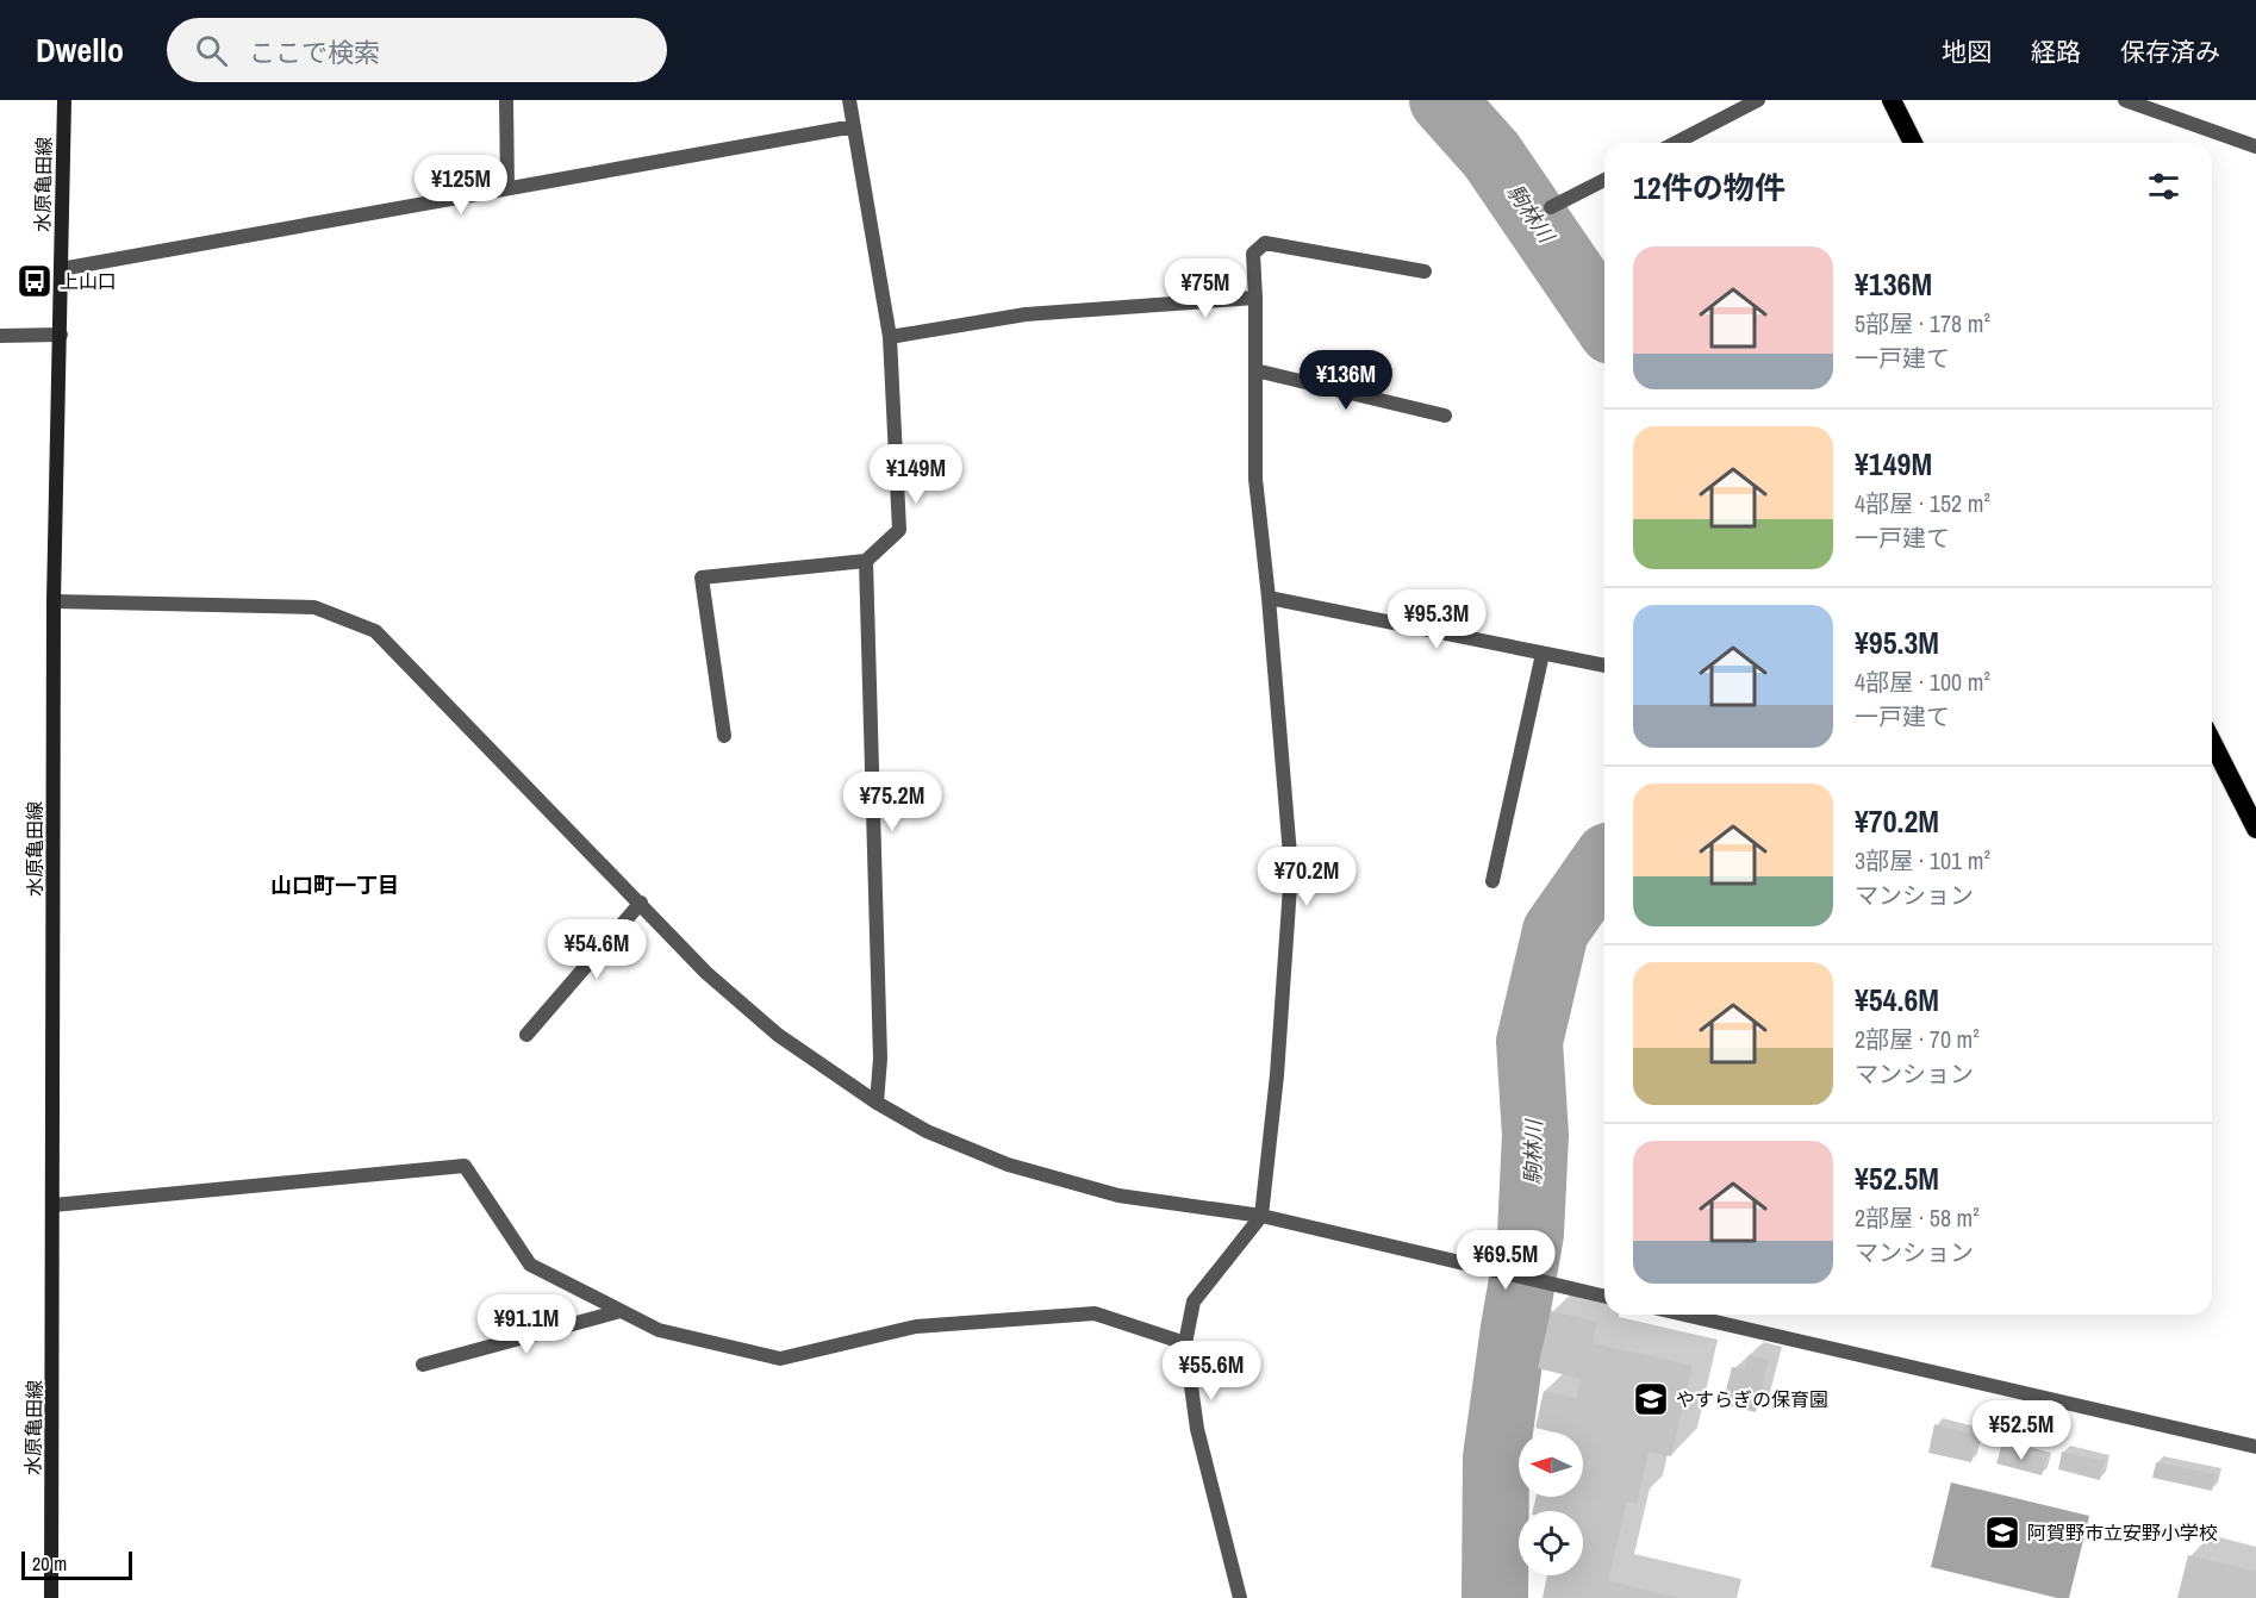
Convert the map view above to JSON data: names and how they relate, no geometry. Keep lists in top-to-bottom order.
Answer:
{
  "streets": {
    "main road": ["水原亀田線"]
  },
  "districts": ["山口町一丁目"],
  "water": ["駒林川"],
  "places": {
    "bus stop": ["上山口"],
    "school or university": ["やすらぎの保育園", "阿賀野市立安野小学校"]
  },
  "scale_bar": "20 m",
  "north": "left",
  "page": {
    "header": "Dwello",
    "search": "ここで検索",
    "nav": ["地図", "経路", "保存済み"],
    "heading": "12件の物件",
    "price": [
      "¥125M",
      "¥75M",
      "¥136M",
      "¥149M",
      "¥95.3M",
      "¥75.2M",
      "¥70.2M",
      "¥54.6M",
      "¥69.5M",
      "¥91.1M",
      "¥55.6M",
      "¥52.5M"
    ],
    "list": [
      {
        "name": "¥136M",
        "note": "5部屋 · 178 m² · 一戸建て"
      },
      {
        "name": "¥149M",
        "note": "4部屋 · 152 m² · 一戸建て"
      },
      {
        "name": "¥95.3M",
        "note": "4部屋 · 100 m² · 一戸建て"
      },
      {
        "name": "¥70.2M",
        "note": "3部屋 · 101 m² · マンション"
      },
      {
        "name": "¥54.6M",
        "note": "2部屋 · 70 m² · マンション"
      },
      {
        "name": "¥52.5M",
        "note": "2部屋 · 58 m² · マンション"
      }
    ],
    "scale": "20 m"
  }
}
